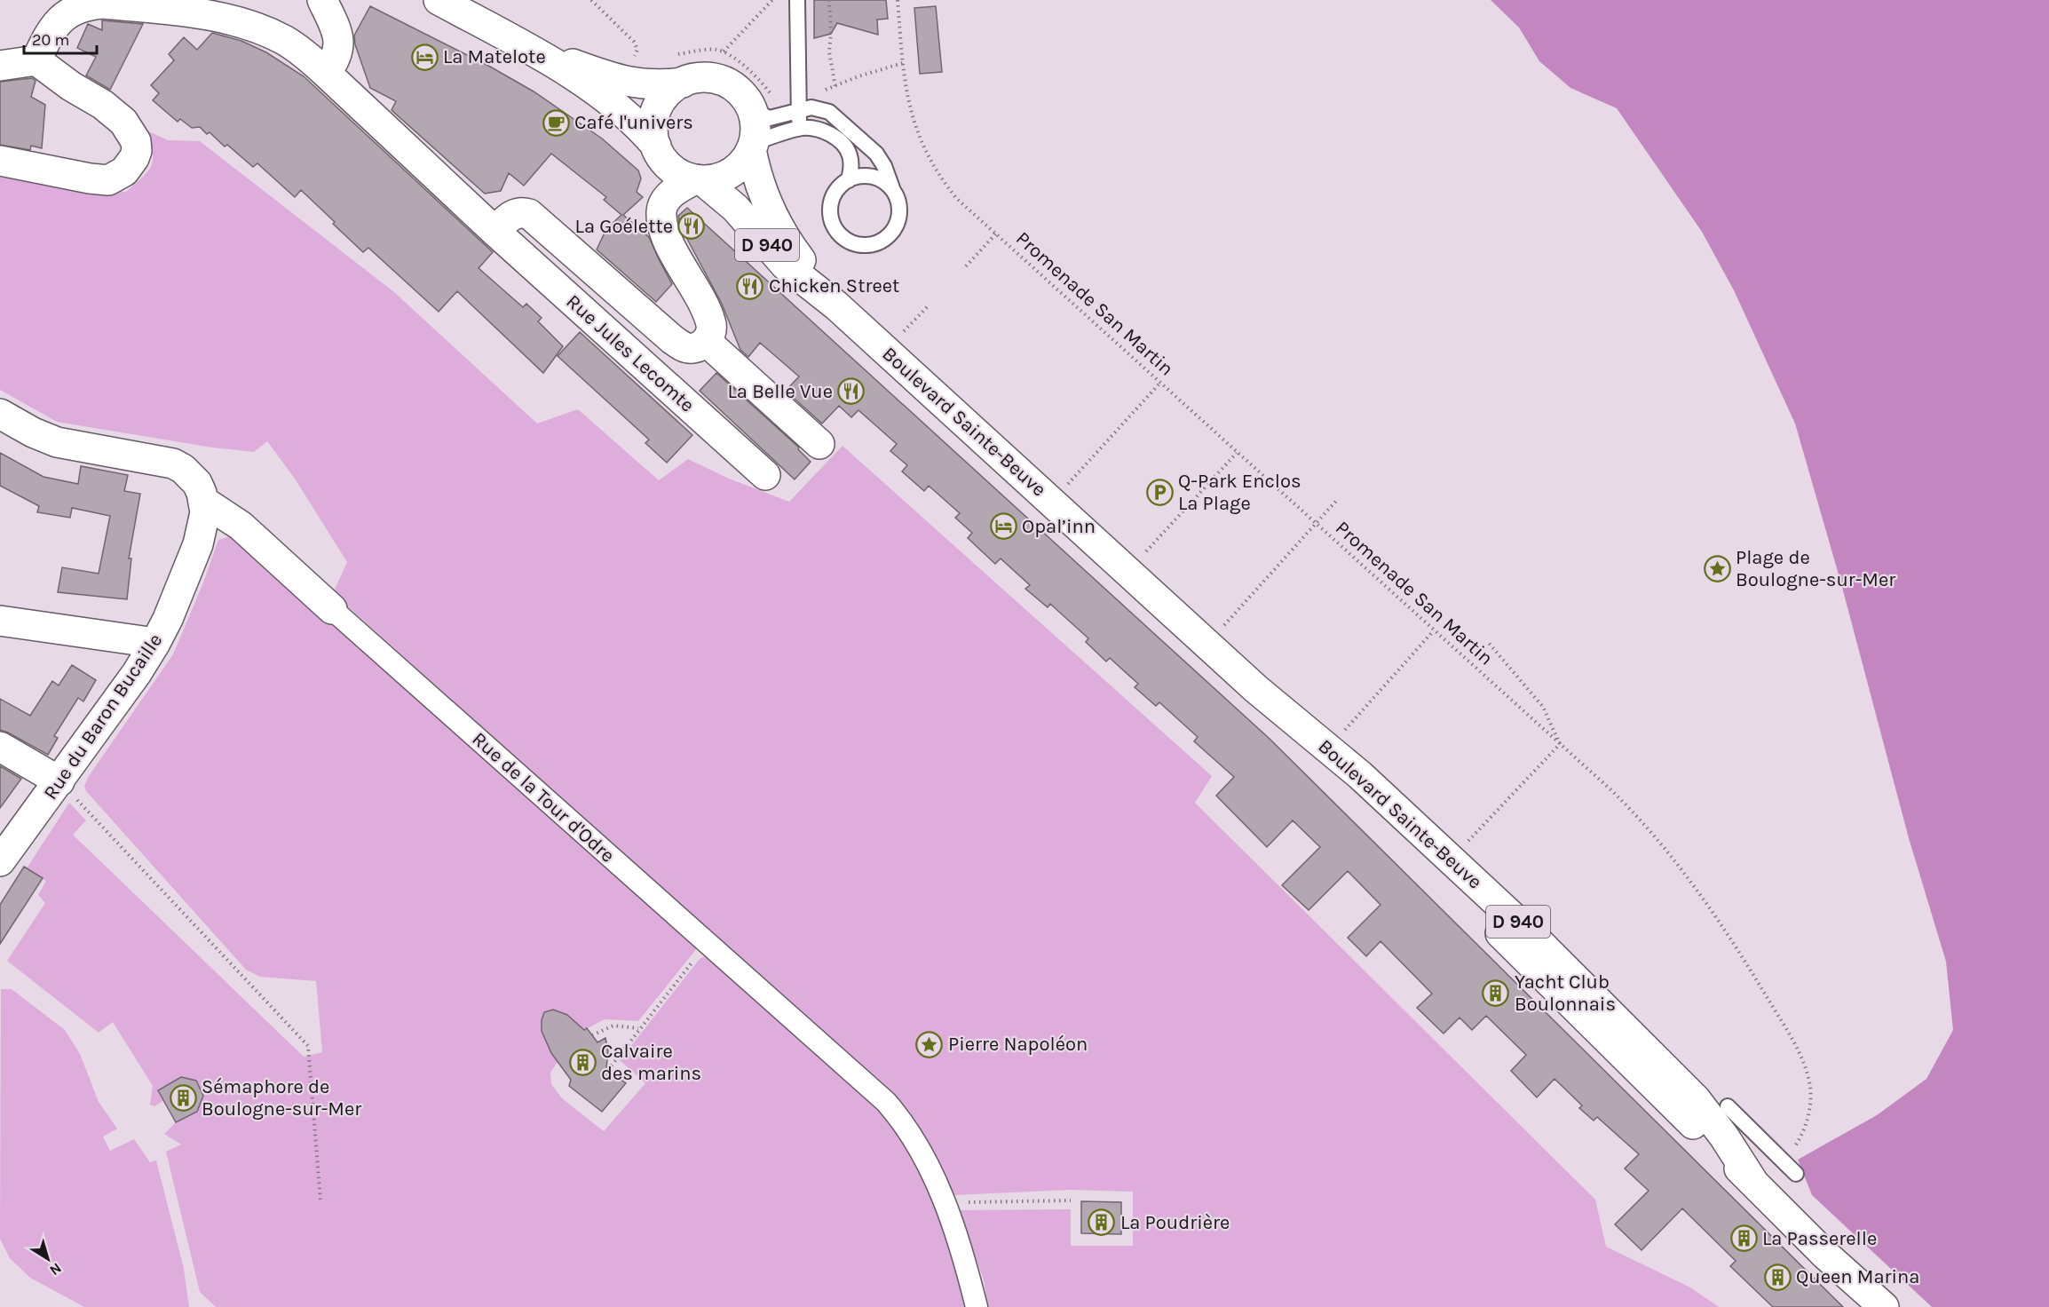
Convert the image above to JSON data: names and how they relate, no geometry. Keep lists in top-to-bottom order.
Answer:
{
  "streets": {
    "street": [
      "D 940",
      "Rue Jules Lecomte",
      "Boulevard Sainte-Beuve",
      "Rue du Baron Bucaille",
      "Rue de la Tour d'Odre"
    ],
    "path": ["Promenade San Martin"]
  },
  "crossings": [
    ["Rue du Baron Bucaille", "Rue de la Tour d'Odre"]
  ],
  "places": {
    "hotel": ["La Matelote", "Opal’inn"],
    "cafe": ["Café l'univers"],
    "restaurant": ["La Goélette", "Chicken Street", "La Belle Vue"],
    "parking": ["Q-Park Enclos La Plage"],
    "place": ["Plage de Boulogne-sur-Mer", "Pierre Napoléon"],
    "building": [
      "Yacht Club Boulonnais",
      "Calvaire des marins",
      "Sémaphore de Boulogne-sur-Mer",
      "La Poudrière",
      "La Passerelle",
      "Queen Marina"
    ]
  },
  "scale_bar": "20 m",
  "north": "bottom right"
}
